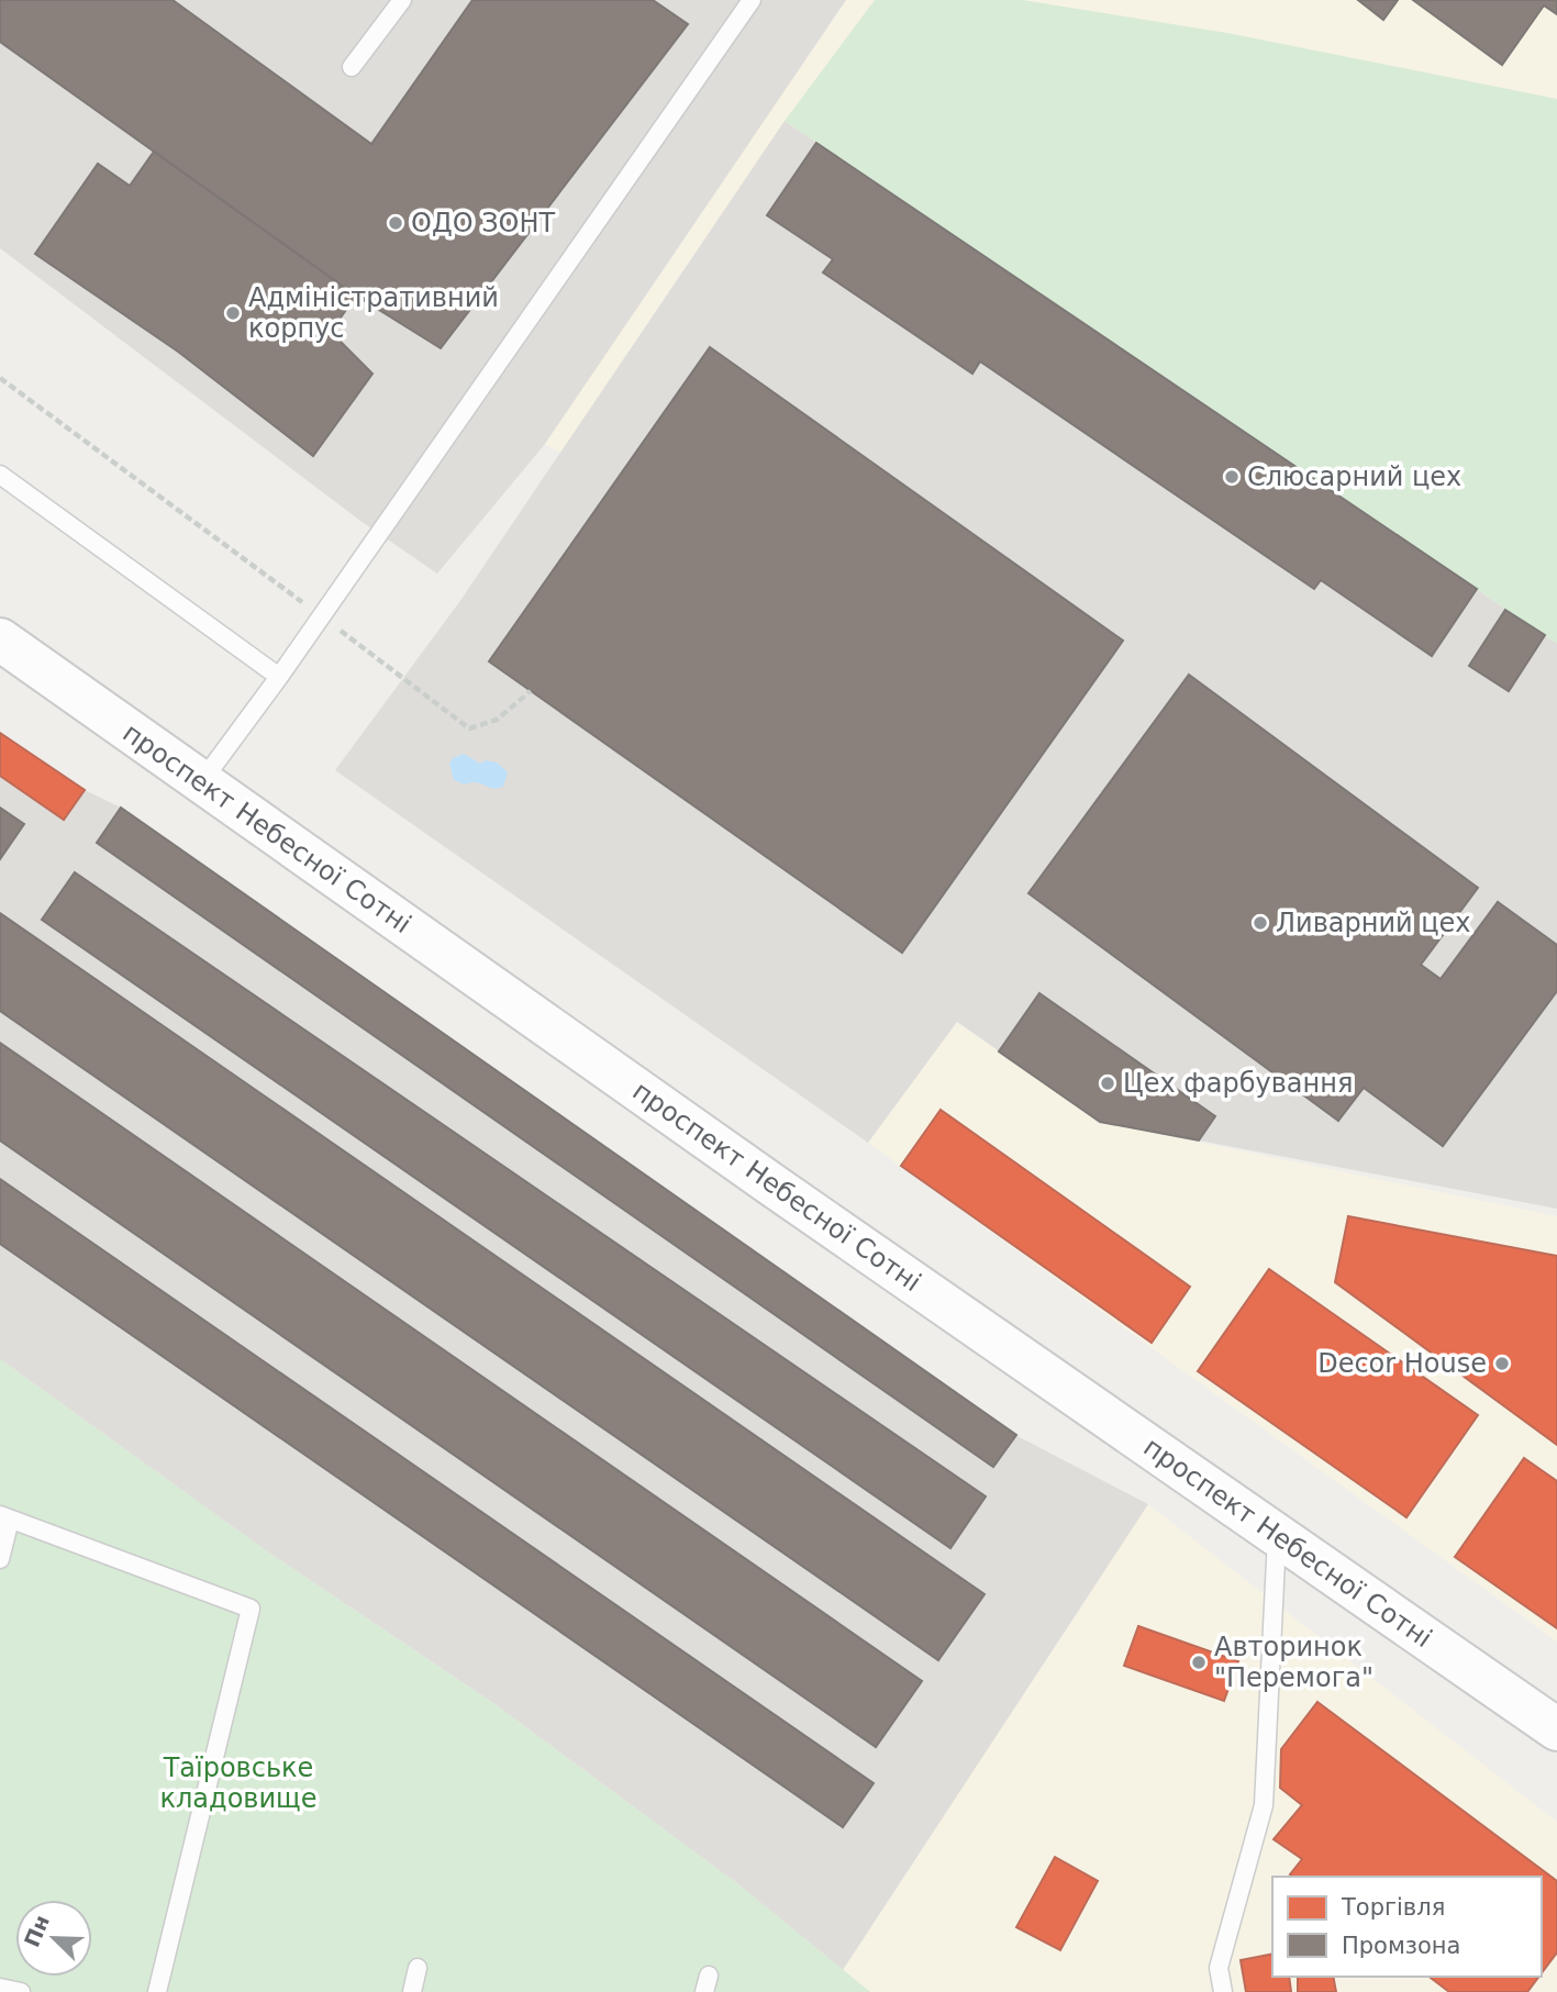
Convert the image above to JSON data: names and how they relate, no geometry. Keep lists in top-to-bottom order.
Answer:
{
  "streets": {
    "main road": ["проспект Небесної Сотні"]
  },
  "parks": ["Таїровське кладовище"],
  "places": [
    "ОДО ЗОНТ",
    "Адміністративний корпус",
    "Слюсарний цех",
    "Ливарний цех",
    "Цех фарбування",
    "Decor House",
    "Авторинок \"Перемога\""
  ],
  "legend": ["Торгівля", "Промзона"],
  "north": "top left"
}
